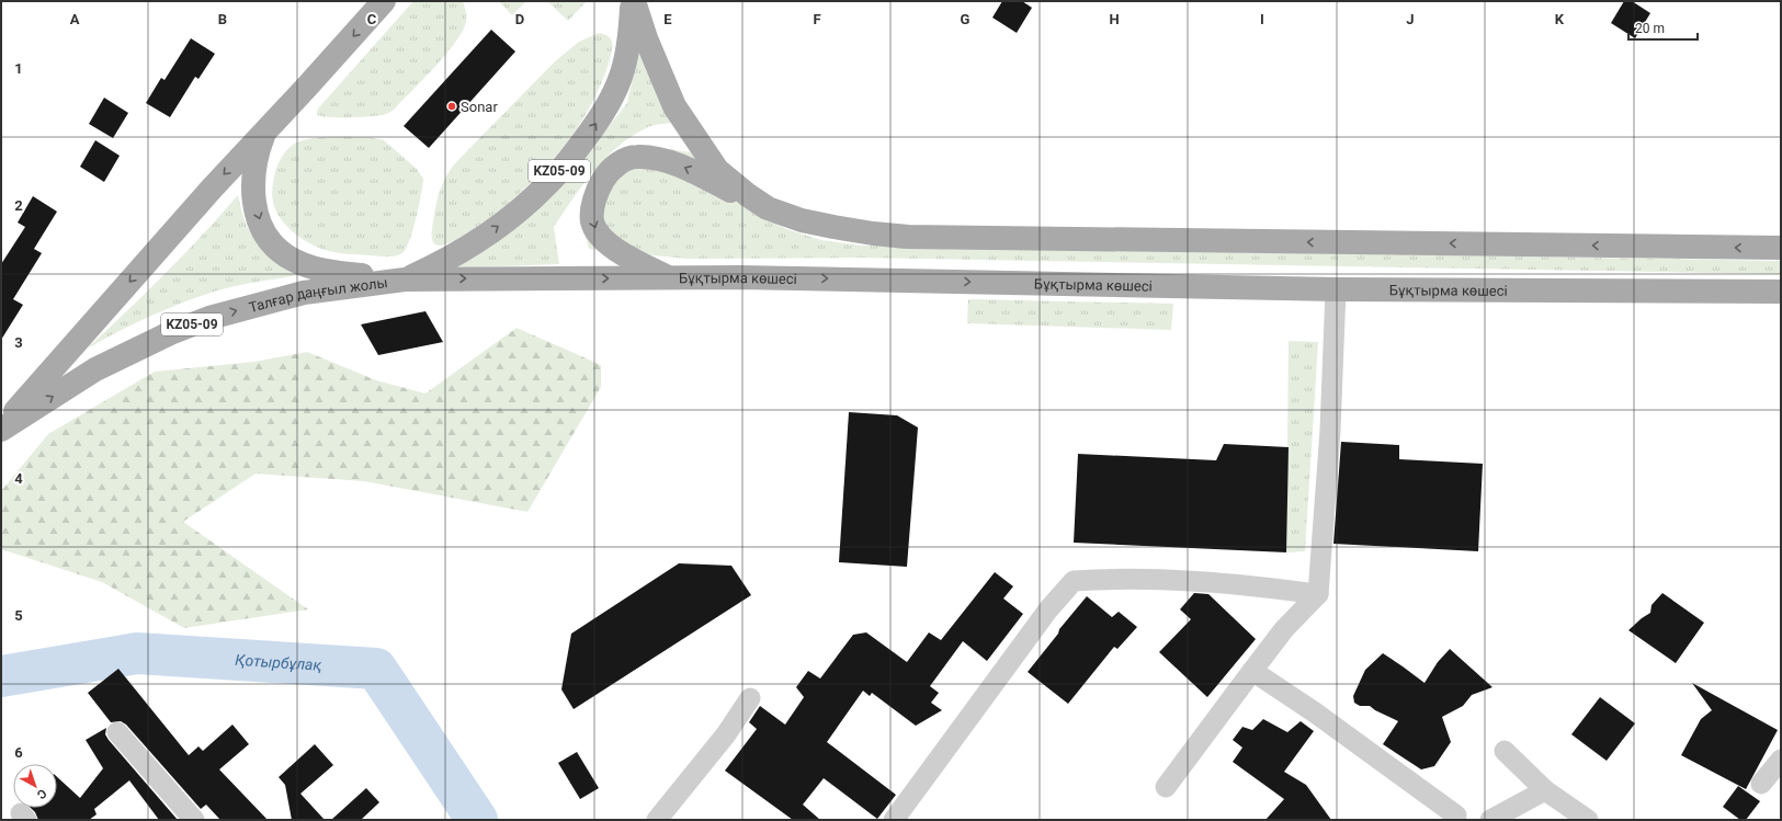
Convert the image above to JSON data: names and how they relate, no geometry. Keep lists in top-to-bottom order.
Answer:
{
  "streets": {
    "main road": ["KZ05-09", "Бұқтырма көшесі", "Талғар даңғыл жолы"]
  },
  "crossings": [
    ["KZ05-09", "Бұқтырма көшесі"],
    ["KZ05-09", "Талғар даңғыл жолы"],
    ["Бұқтырма көшесі", "Талғар даңғыл жолы"]
  ],
  "water": ["Қотырбұлақ"],
  "places": ["Sonar"],
  "scale_bar": "20 m",
  "north": "bottom right",
  "grid": {
    "columns": [
      "A",
      "B",
      "C",
      "D",
      "E",
      "F",
      "G",
      "H",
      "I",
      "J",
      "K"
    ],
    "rows": [
      "1",
      "2",
      "3",
      "4",
      "5",
      "6"
    ]
  }
}
